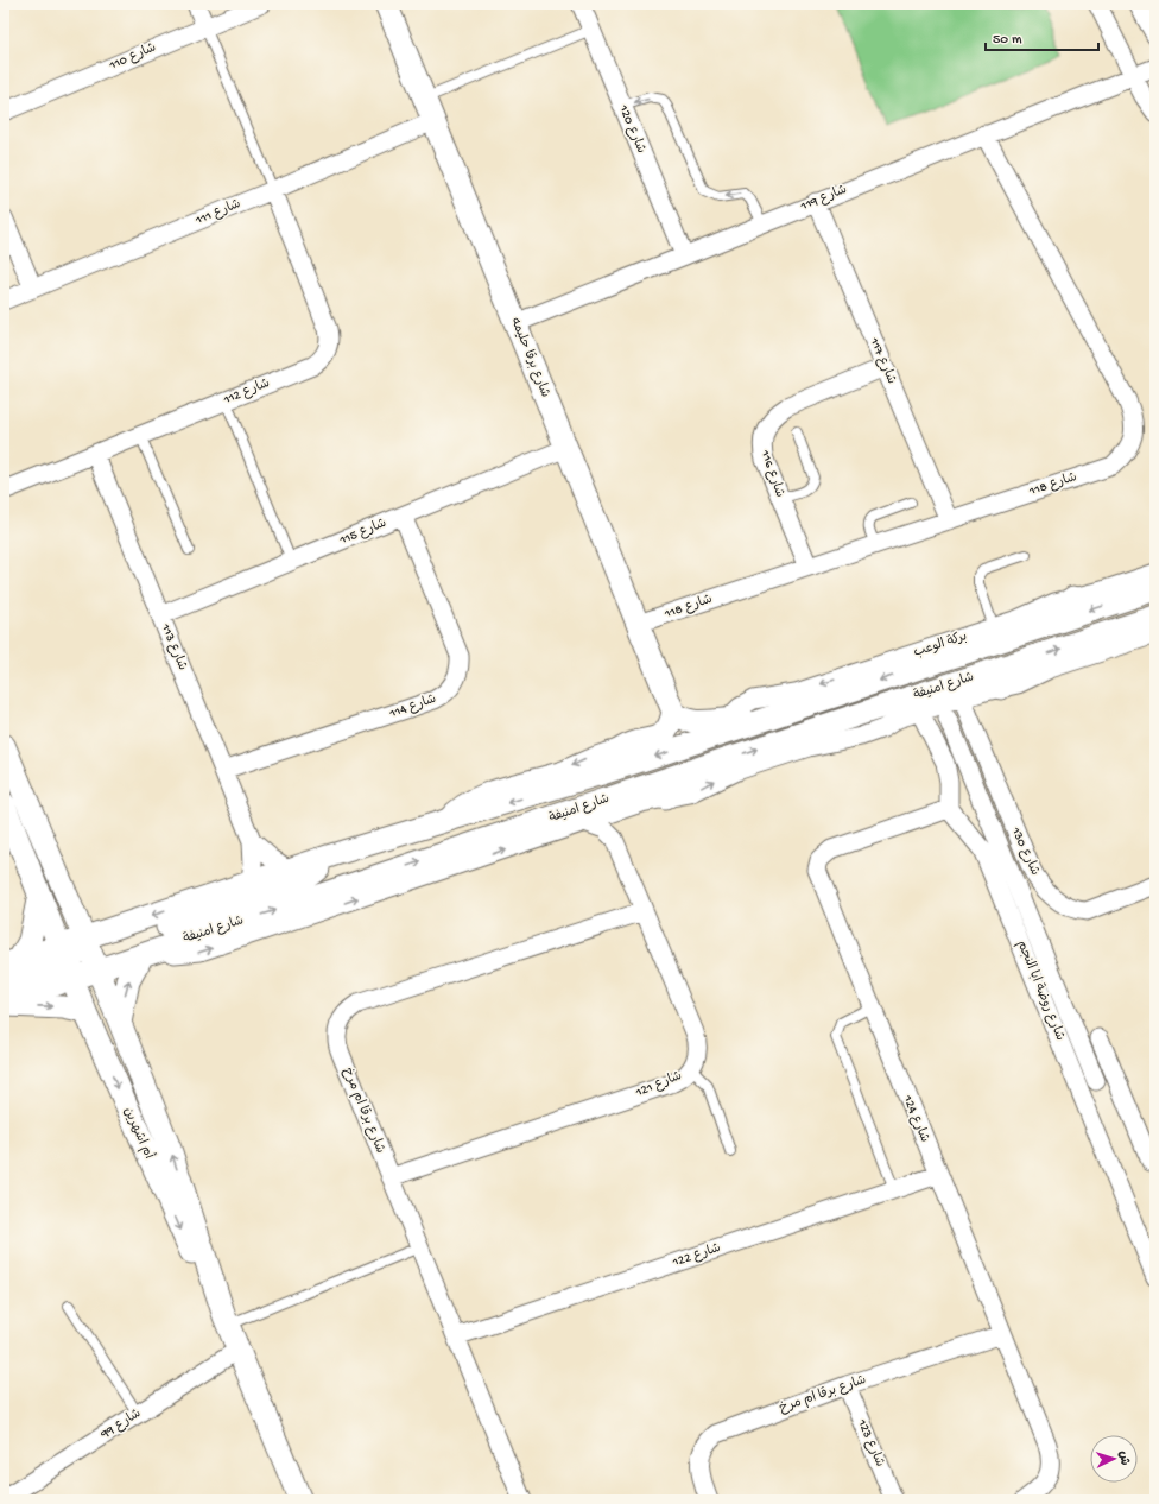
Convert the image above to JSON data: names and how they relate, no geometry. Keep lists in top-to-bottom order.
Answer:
{
  "streets": {
    "street": [
      "شارع 110",
      "شارع 120",
      "شارع 119",
      "شارع 111",
      "شارع برقا حليمه",
      "شارع 117",
      "شارع 112",
      "شارع 116",
      "شارع 118",
      "شارع 115",
      "بركة الوعب",
      "شارع 113",
      "شارع امنيفة",
      "شارع 114",
      "شارع 130",
      "شارع روضة ابا النجم",
      "شارع 121",
      "شارع برقا ام مرخ",
      "شارع 124",
      "أم اشهرين",
      "شارع 122",
      "شارع 99",
      "شارع 123"
    ]
  },
  "crossings": [
    ["شارع 120", "شارع 119"],
    ["شارع 119", "شارع برقا حليمه"],
    ["شارع 119", "شارع 117"],
    ["شارع 119", "شارع 118"],
    ["شارع 111", "شارع برقا حليمه"],
    ["شارع 111", "شارع 112"],
    ["شارع برقا حليمه", "شارع 118"],
    ["شارع برقا حليمه", "شارع 115"],
    ["شارع 117", "شارع 116"],
    ["شارع 117", "شارع 118"],
    ["شارع 112", "شارع 113"],
    ["شارع 116", "شارع 118"],
    ["شارع 115", "شارع 113"],
    ["شارع 115", "شارع 114"],
    ["شارع 113", "شارع امنيفة"],
    ["شارع 113", "شارع 114"],
    ["شارع امنيفة", "أم اشهرين"],
    ["شارع روضة ابا النجم", "شارع 124"],
    ["شارع 121", "شارع برقا ام مرخ"],
    ["شارع برقا ام مرخ", "شارع 124"],
    ["شارع برقا ام مرخ", "شارع 122"],
    ["شارع برقا ام مرخ", "شارع 123"],
    ["شارع 124", "شارع 122"],
    ["أم اشهرين", "شارع 99"]
  ],
  "scale_bar": "50 m",
  "north": "right"
}
